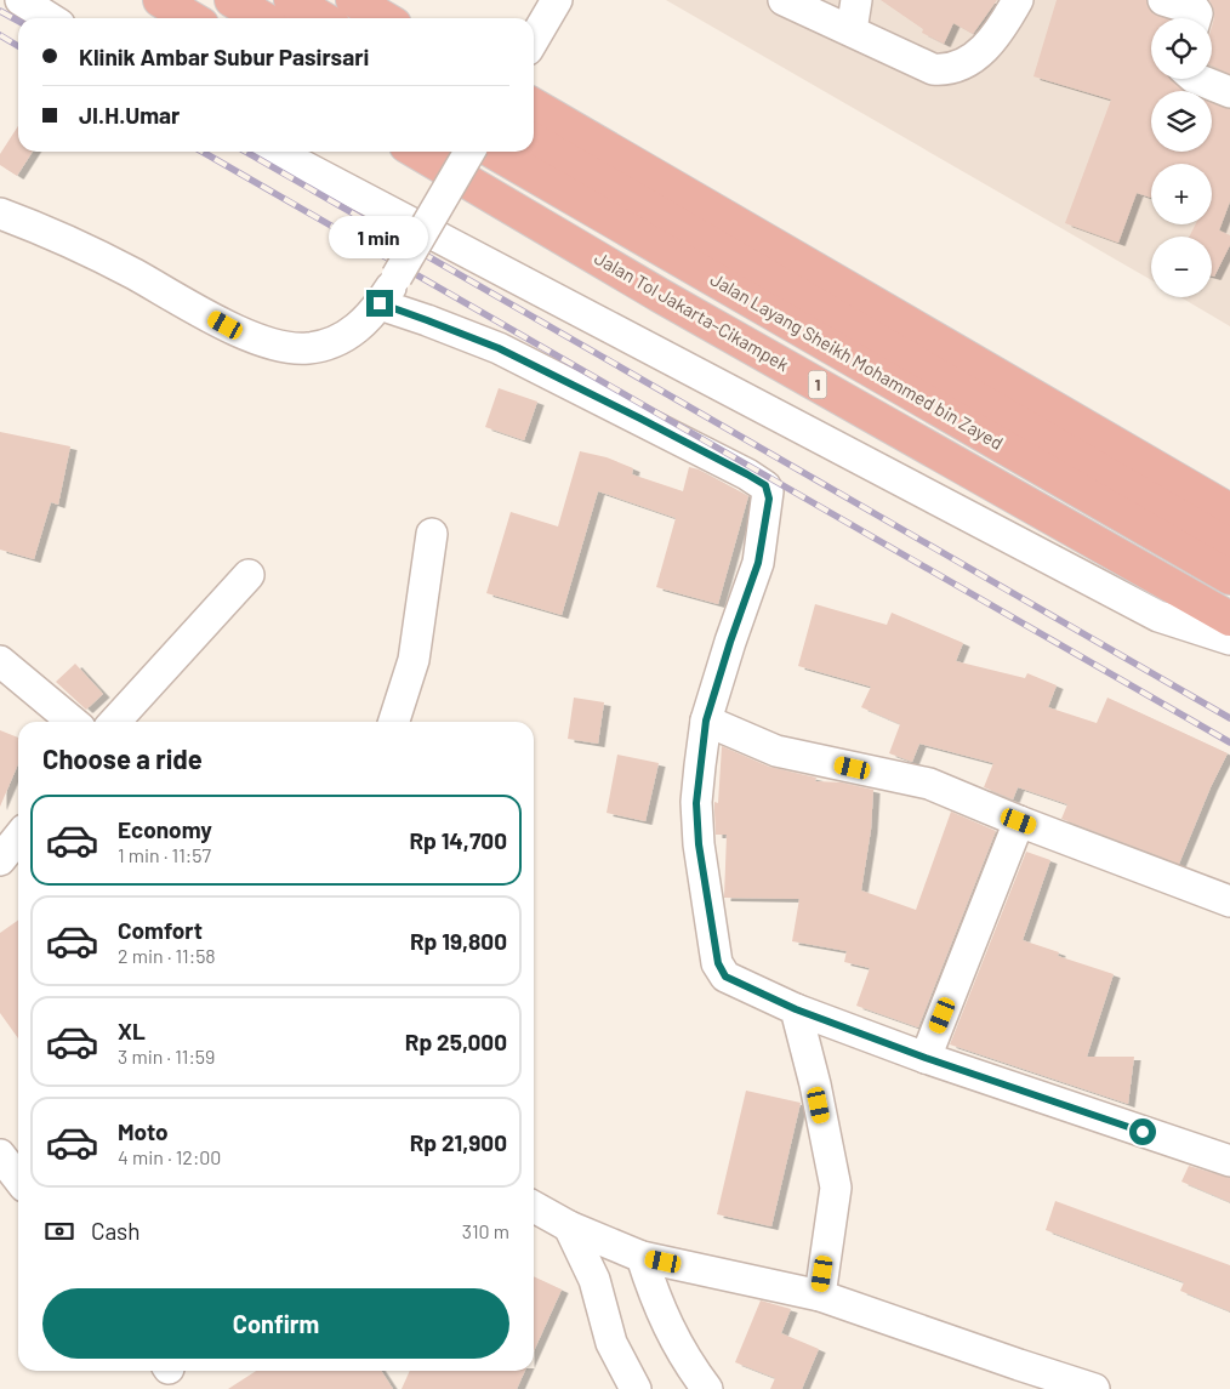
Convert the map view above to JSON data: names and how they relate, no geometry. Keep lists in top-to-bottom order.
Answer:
{
  "streets": {
    "highway": ["Jalan Tol Jakarta–Cikampek", "Jalan Layang Sheikh Mohammed bin Zayed", "1"]
  },
  "page": {
    "map_buttons": ["+", "−"],
    "banner": ["Klinik Ambar Subur Pasirsari", "JI.H.Umar"],
    "bubble": "1 min",
    "heading": "Choose a ride",
    "list": [
      {
        "name": "Economy",
        "note": "1 min · 11:57",
        "value": "Rp 14,700"
      },
      {
        "name": "Comfort",
        "note": "2 min · 11:58",
        "value": "Rp 19,800"
      },
      {
        "name": "XL",
        "note": "3 min · 11:59",
        "value": "Rp 25,000"
      },
      {
        "name": "Moto",
        "note": "4 min · 12:00",
        "value": "Rp 21,900"
      }
    ],
    "pay": ["Cash", "310 m"],
    "buttons": "Confirm"
  }
}
